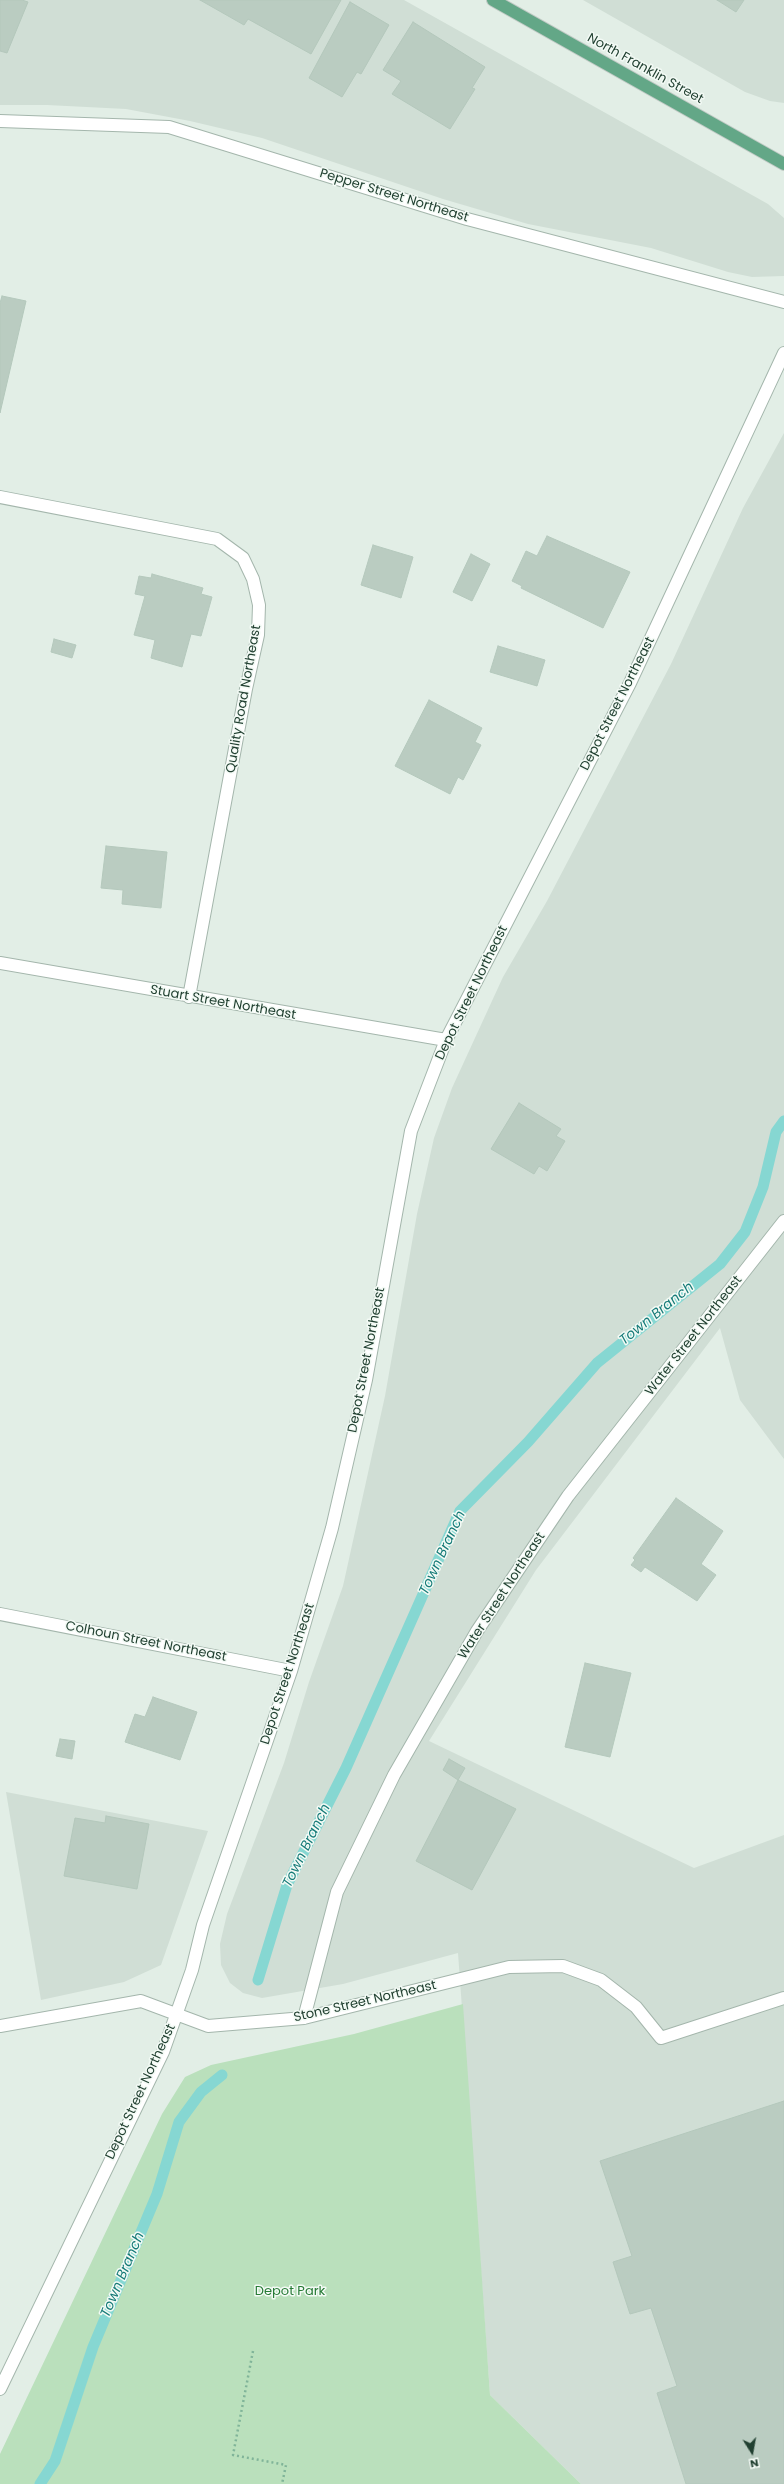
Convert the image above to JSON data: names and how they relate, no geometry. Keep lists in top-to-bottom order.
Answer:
{
  "streets": {
    "main road": ["North Franklin Street"],
    "street": [
      "Pepper Street Northeast",
      "Quality Road Northeast",
      "Depot Street Northeast",
      "Stuart Street Northeast",
      "Water Street Northeast",
      "Colhoun Street Northeast",
      "Stone Street Northeast"
    ]
  },
  "crossings": [
    ["Quality Road Northeast", "Stuart Street Northeast"],
    ["Depot Street Northeast", "Stuart Street Northeast"],
    ["Depot Street Northeast", "Colhoun Street Northeast"],
    ["Depot Street Northeast", "Stone Street Northeast"],
    ["Water Street Northeast", "Stone Street Northeast"]
  ],
  "water": ["Town Branch"],
  "parks": ["Depot Park"],
  "north": "bottom"
}
